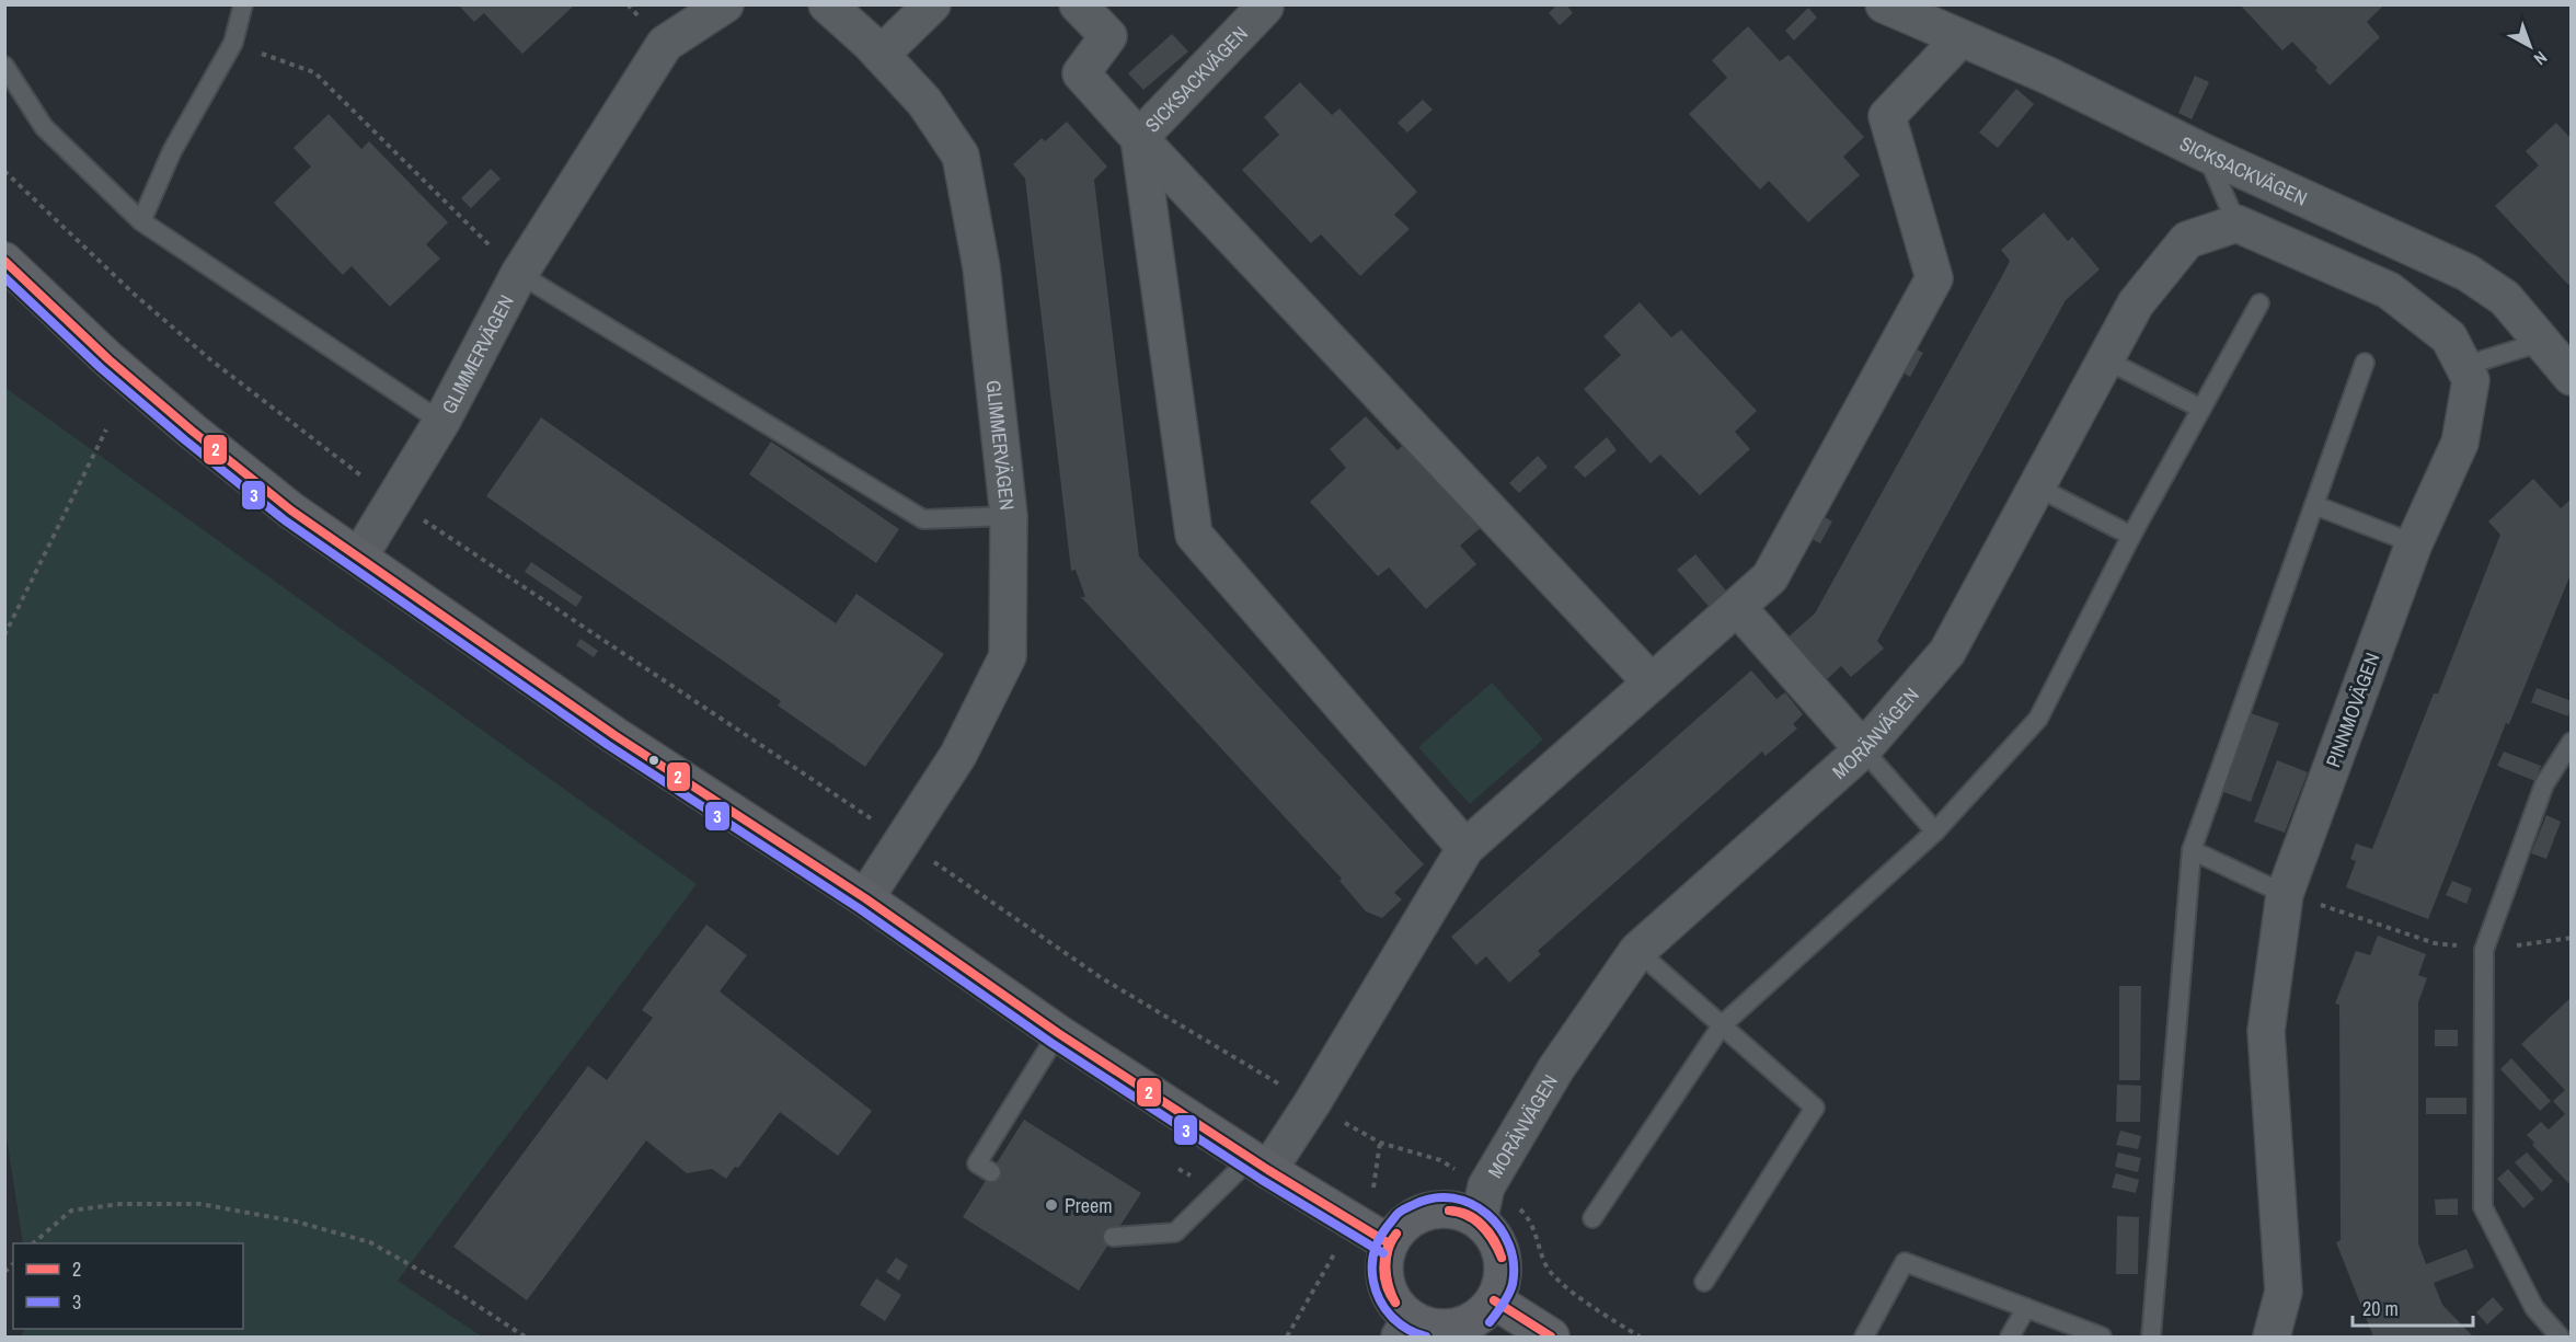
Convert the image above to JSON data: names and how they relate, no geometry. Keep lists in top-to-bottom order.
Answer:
{
  "streets": {
    "street": [
      "SICKSACKVÄGEN",
      "GLIMMERVÄGEN",
      "PINNMOVÄGEN",
      "MORÄNVÄGEN"
    ]
  },
  "crossings": [
    ["PINNMOVÄGEN", "MORÄNVÄGEN"]
  ],
  "places": ["Preem"],
  "lines": ["transit line 2", "transit line 3"],
  "legend": ["2", "3"],
  "scale_bar": "20 m",
  "north": "bottom right"
}
